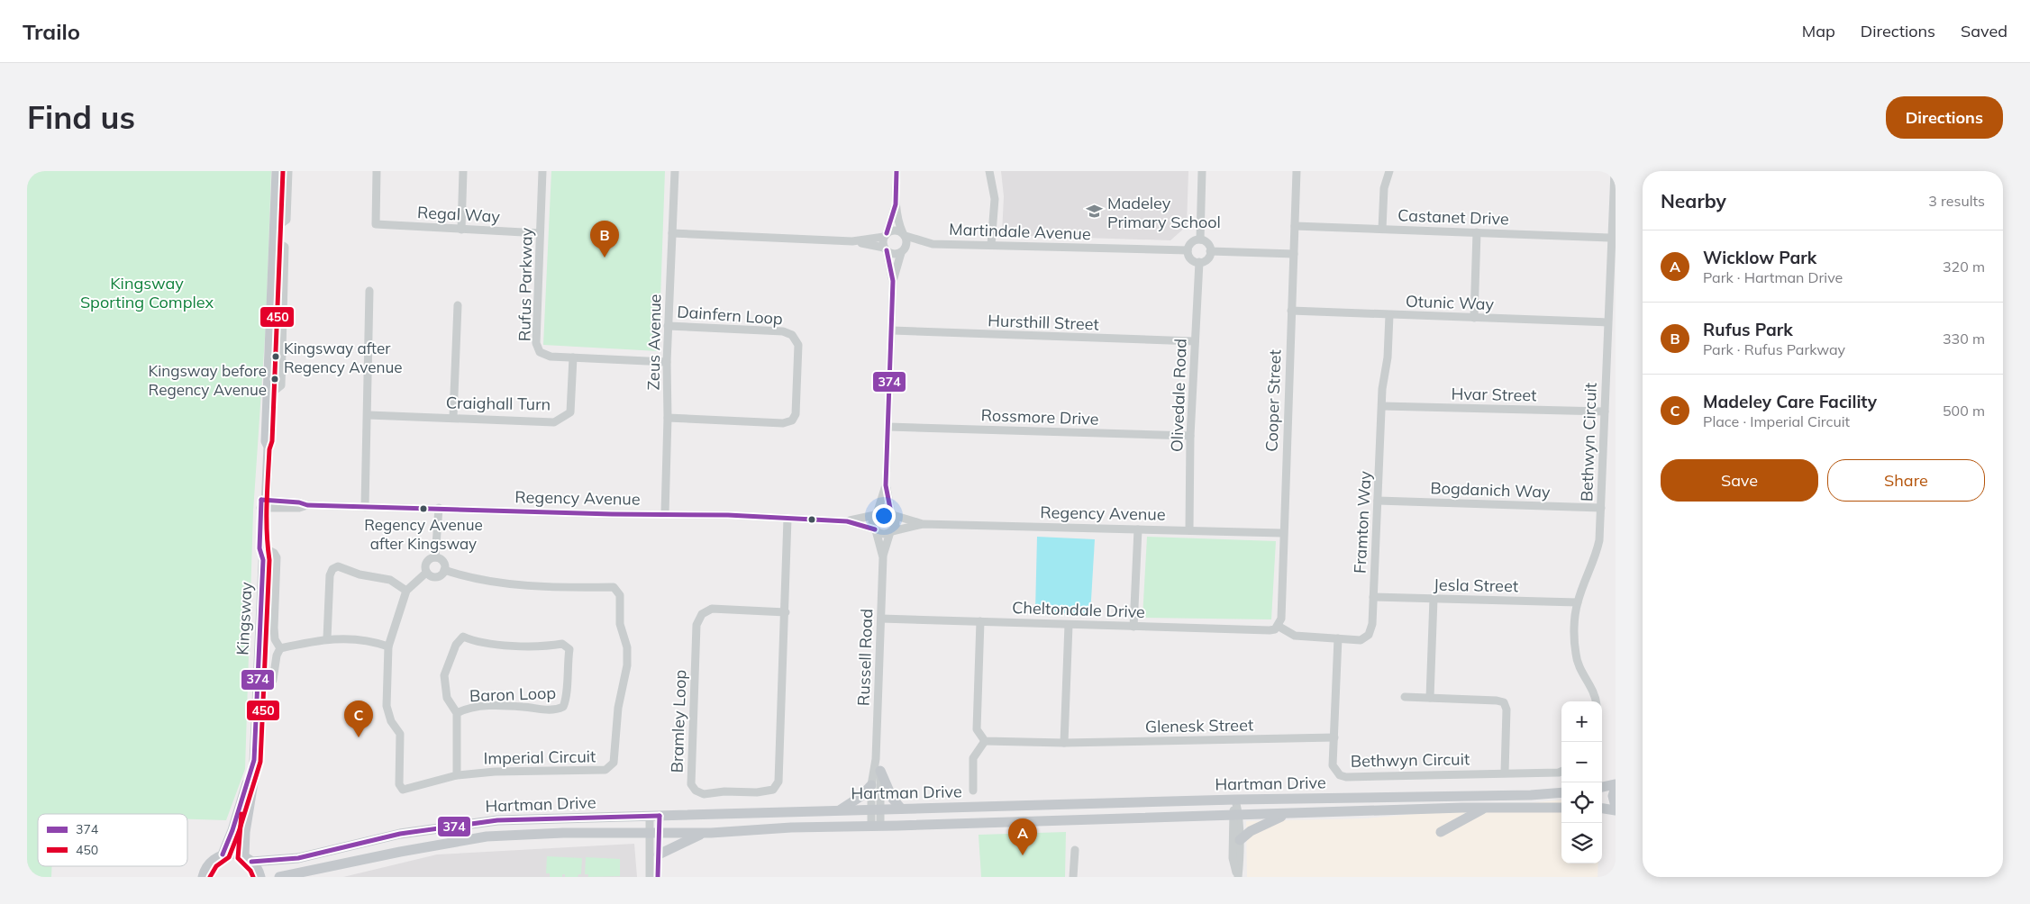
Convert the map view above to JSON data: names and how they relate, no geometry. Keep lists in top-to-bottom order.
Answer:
{
  "streets": {
    "main road": ["Kingsway", "Hartman Drive"],
    "street": [
      "Regal Way",
      "Castanet Drive",
      "Martindale Avenue",
      "Rufus Parkway",
      "Otunic Way",
      "Dainfern Loop",
      "Hursthill Street",
      "Zeus Avenue",
      "Hvar Street",
      "Olivedale Road",
      "Cooper Street",
      "Craighall Turn",
      "Rossmore Drive",
      "Bethwyn Circuit",
      "Bogdanich Way",
      "Regency Avenue",
      "Framton Way",
      "Jesla Street",
      "Cheltondale Drive",
      "Russell Road",
      "Baron Loop",
      "Bramley Loop",
      "Glenesk Street",
      "Imperial Circuit"
    ]
  },
  "crossings": [
    ["Regal Way", "Rufus Parkway"],
    ["Castanet Drive", "Cooper Street"],
    ["Castanet Drive", "Bethwyn Circuit"],
    ["Martindale Avenue", "Olivedale Road"],
    ["Rufus Parkway", "Zeus Avenue"],
    ["Rufus Parkway", "Craighall Turn"],
    ["Otunic Way", "Cooper Street"],
    ["Otunic Way", "Bethwyn Circuit"],
    ["Otunic Way", "Framton Way"],
    ["Dainfern Loop", "Zeus Avenue"],
    ["Hursthill Street", "Olivedale Road"],
    ["Zeus Avenue", "Regency Avenue"],
    ["Hvar Street", "Bethwyn Circuit"],
    ["Hvar Street", "Framton Way"],
    ["Olivedale Road", "Rossmore Drive"],
    ["Olivedale Road", "Regency Avenue"],
    ["Cooper Street", "Regency Avenue"],
    ["Cooper Street", "Framton Way"],
    ["Cooper Street", "Cheltondale Drive"],
    ["Bethwyn Circuit", "Bogdanich Way"],
    ["Bethwyn Circuit", "Framton Way"],
    ["Bethwyn Circuit", "Jesla Street"],
    ["Bethwyn Circuit", "Glenesk Street"],
    ["Bogdanich Way", "Framton Way"],
    ["Regency Avenue", "Kingsway"],
    ["Regency Avenue", "Russell Road"],
    ["Regency Avenue", "Bramley Loop"],
    ["Regency Avenue", "Imperial Circuit"],
    ["Framton Way", "Jesla Street"],
    ["Framton Way", "Cheltondale Drive"],
    ["Cheltondale Drive", "Russell Road"],
    ["Kingsway", "Hartman Drive"],
    ["Russell Road", "Hartman Drive"]
  ],
  "parks": ["Kingsway Sporting Complex"],
  "places": {
    "school or university": ["Madeley Primary School"],
    "other": ["Kingsway after Regency Avenue", "Kingsway before Regency Avenue", "Regency Avenue after Kingsway"]
  },
  "lines": ["transit line 374", "transit line 450"],
  "legend": ["374", "450"],
  "page": {
    "header": "Trailo",
    "nav": ["Map", "Directions", "Saved"],
    "buttons": [
      "Directions",
      ["Save", "Share"]
    ],
    "title": "Find us",
    "heading": ["Nearby", "3 results"],
    "pins": ["B", "C", "A"],
    "list": [
      {
        "mark": "A",
        "name": "Wicklow Park",
        "note": "Park · Hartman Drive",
        "value": "320 m"
      },
      {
        "mark": "B",
        "name": "Rufus Park",
        "note": "Park · Rufus Parkway",
        "value": "330 m"
      },
      {
        "mark": "C",
        "name": "Madeley Care Facility",
        "note": "Place · Imperial Circuit",
        "value": "500 m"
      }
    ],
    "map_buttons": ["+", "−"]
  }
}
